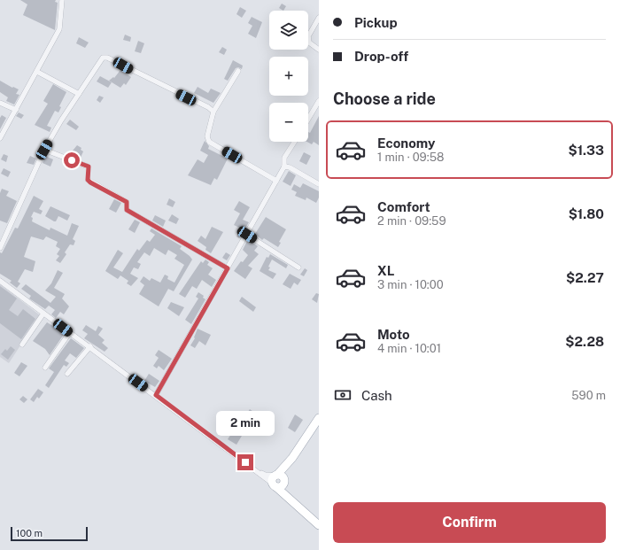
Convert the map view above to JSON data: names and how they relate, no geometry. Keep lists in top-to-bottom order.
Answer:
{
  "scale_bar": "100 m",
  "page": {
    "banner": ["Pickup", "Drop-off"],
    "map_buttons": ["+", "−"],
    "heading": "Choose a ride",
    "list": [
      {
        "name": "Economy",
        "note": "1 min · 09:58",
        "value": "$1.33"
      },
      {
        "name": "Comfort",
        "note": "2 min · 09:59",
        "value": "$1.80"
      },
      {
        "name": "XL",
        "note": "3 min · 10:00",
        "value": "$2.27"
      },
      {
        "name": "Moto",
        "note": "4 min · 10:01",
        "value": "$2.28"
      }
    ],
    "pay": ["Cash", "590 m"],
    "bubble": "2 min",
    "buttons": "Confirm",
    "scale": "100 m"
  }
}
